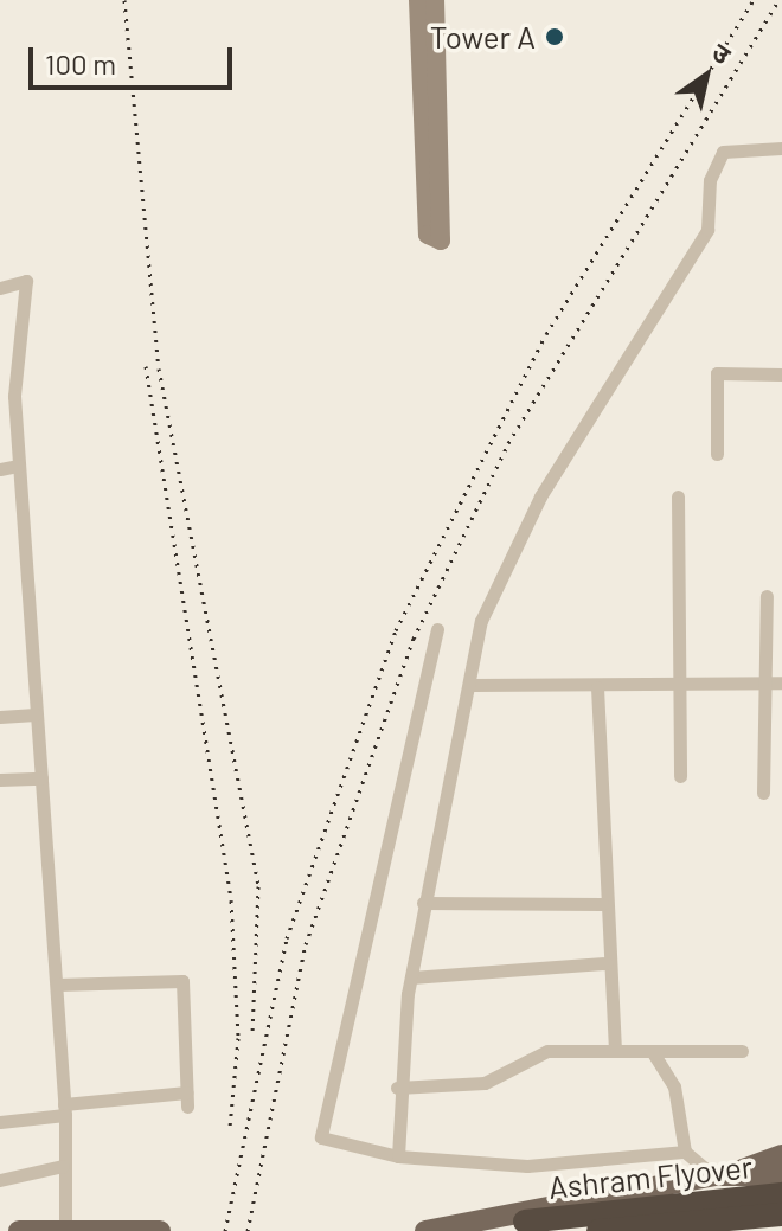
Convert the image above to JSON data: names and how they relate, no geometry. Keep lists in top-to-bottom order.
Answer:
{
  "streets": {
    "highway": ["Ashram Flyover"]
  },
  "places": ["Tower A"],
  "scale_bar": "100 m",
  "north": "top right"
}
